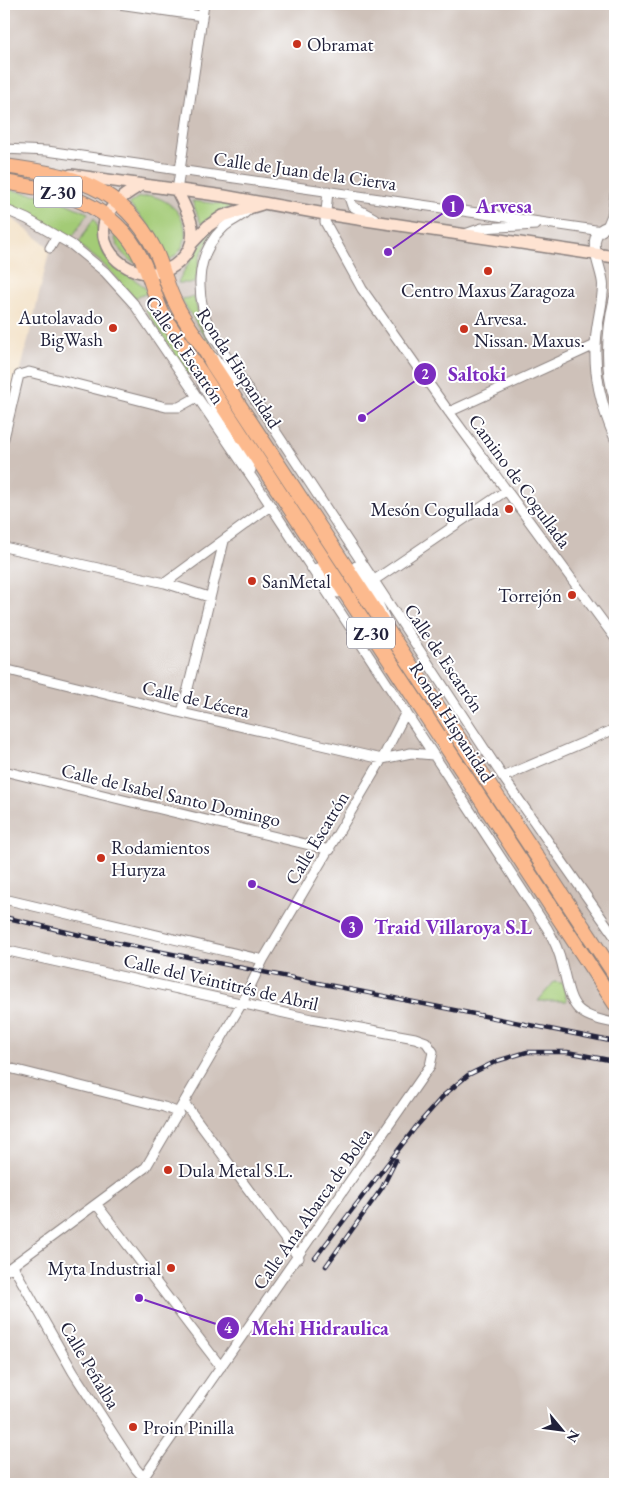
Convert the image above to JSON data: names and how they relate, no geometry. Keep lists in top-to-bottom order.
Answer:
{
  "streets": {
    "highway": ["Z-30", "Ronda Hispanidad"],
    "street": [
      "Calle de Juan de la Cierva",
      "Calle de Escatrón",
      "Camino de Cogullada",
      "Calle de Lécera",
      "Calle de Isabel Santo Domingo",
      "Calle Escatrón",
      "Calle del Veintitrés de Abril",
      "Calle Ana Abarca de Bolea",
      "Calle Peñalba"
    ]
  },
  "crossings": [
    ["Calle de Escatrón", "Ronda Hispanidad"],
    ["Calle de Escatrón", "Calle Escatrón"],
    ["Ronda Hispanidad", "Camino de Cogullada"],
    ["Calle de Lécera", "Calle Escatrón"],
    ["Calle de Isabel Santo Domingo", "Calle Escatrón"],
    ["Calle Escatrón", "Calle del Veintitrés de Abril"],
    ["Calle Escatrón", "Calle Peñalba"],
    ["Calle del Veintitrés de Abril", "Calle Ana Abarca de Bolea"],
    ["Calle Ana Abarca de Bolea", "Calle Peñalba"]
  ],
  "places": [
    "Obramat",
    "Arvesa",
    "Centro Maxus Zaragoza",
    "Autolavado BigWash",
    "Arvesa. Nissan. Maxus.",
    "Saltoki",
    "Mesón Cogullada",
    "SanMetal",
    "Torrejón",
    "Rodamientos Huryza",
    "Traid Villaroya S.L",
    "Dula Metal S.L.",
    "Myta Industrial",
    "Mehi Hidraulica",
    "Proin Pinilla"
  ],
  "north": "bottom right"
}
